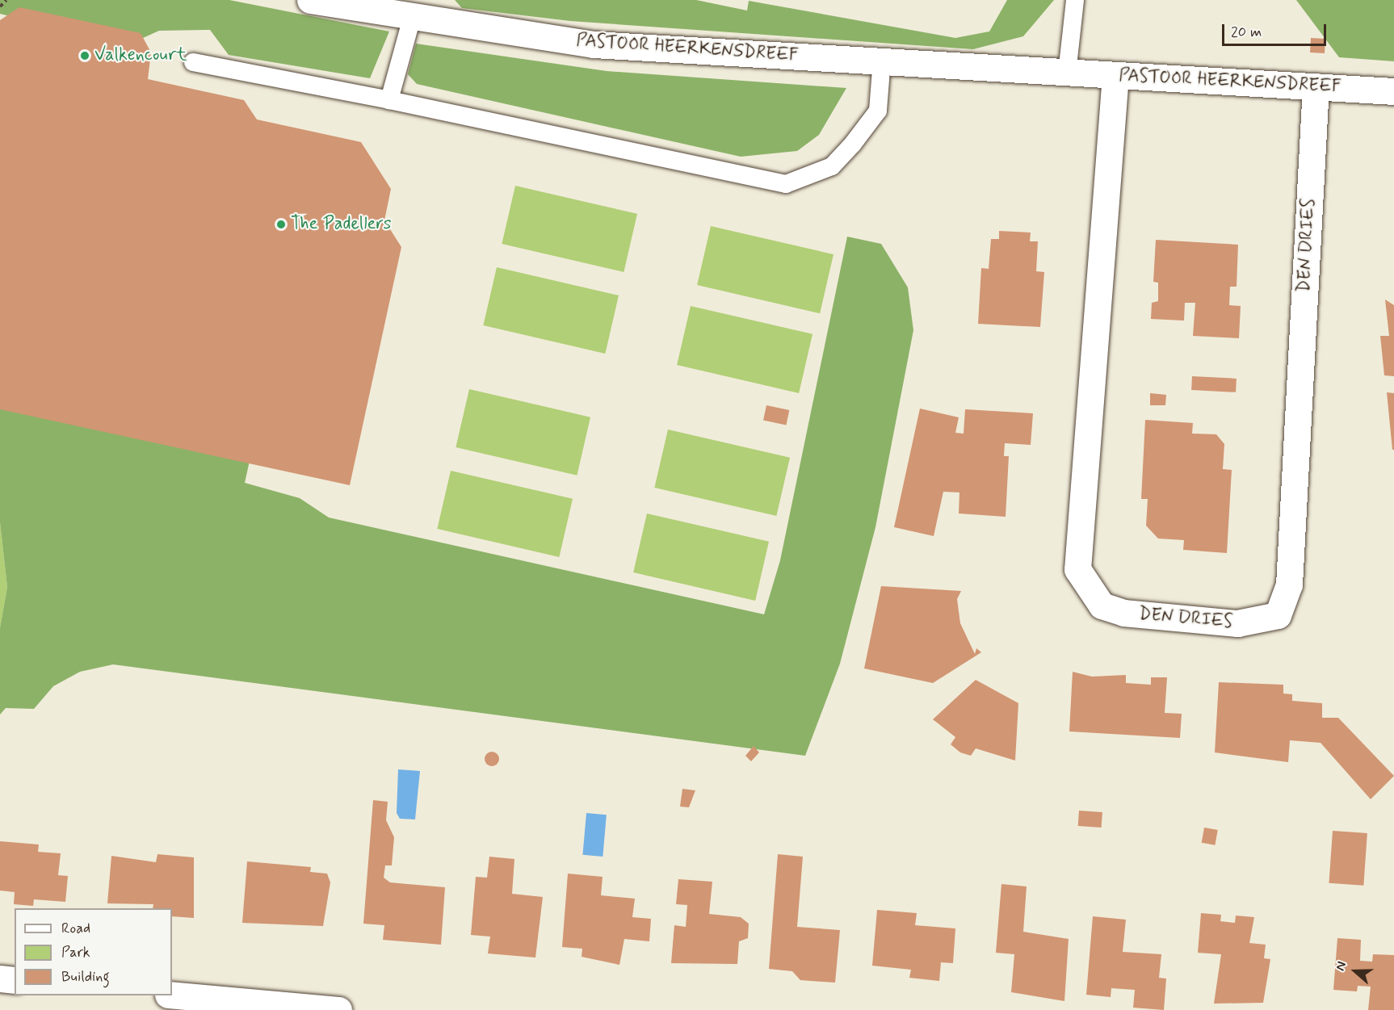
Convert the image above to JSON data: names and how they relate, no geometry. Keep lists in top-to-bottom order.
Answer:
{
  "streets": {
    "street": ["PASTOOR HEERKENSDREEF", "DEN DRIES"]
  },
  "crossings": [
    ["PASTOOR HEERKENSDREEF", "DEN DRIES"]
  ],
  "places": ["Valkencourt", "The Padellers"],
  "legend": ["Road", "Park", "Building"],
  "scale_bar": "20 m",
  "north": "left"
}
